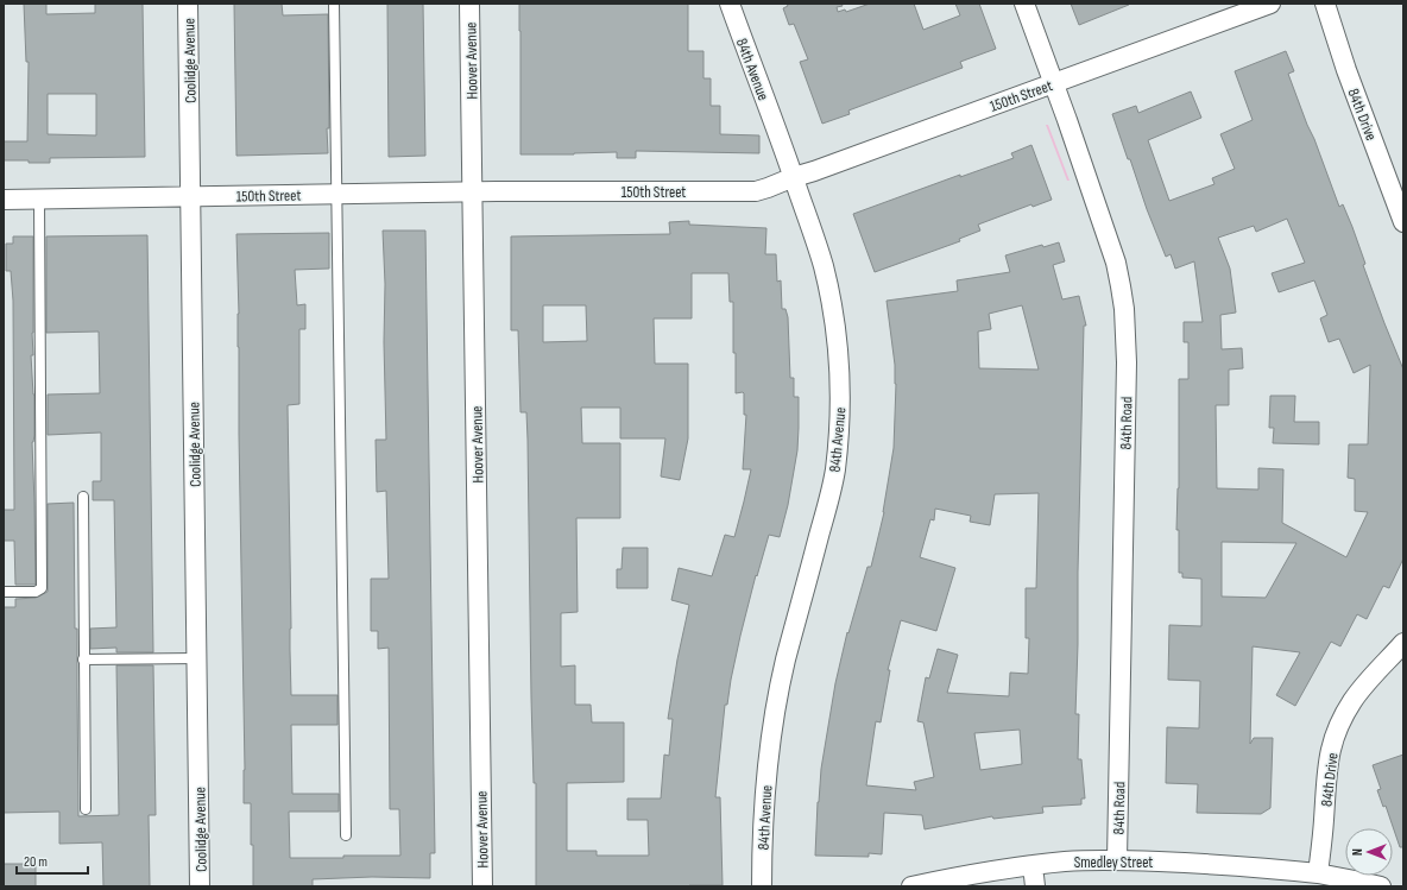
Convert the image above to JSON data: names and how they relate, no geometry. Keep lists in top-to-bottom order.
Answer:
{
  "streets": {
    "street": [
      "Coolidge Avenue",
      "Hoover Avenue",
      "84th Avenue",
      "150th Street",
      "84th Drive",
      "84th Road",
      "Smedley Street"
    ]
  },
  "crossings": [
    ["Coolidge Avenue", "150th Street"],
    ["Hoover Avenue", "150th Street"],
    ["84th Avenue", "150th Street"],
    ["150th Street", "84th Road"],
    ["84th Drive", "Smedley Street"],
    ["84th Road", "Smedley Street"]
  ],
  "scale_bar": "20 m",
  "north": "left"
}
